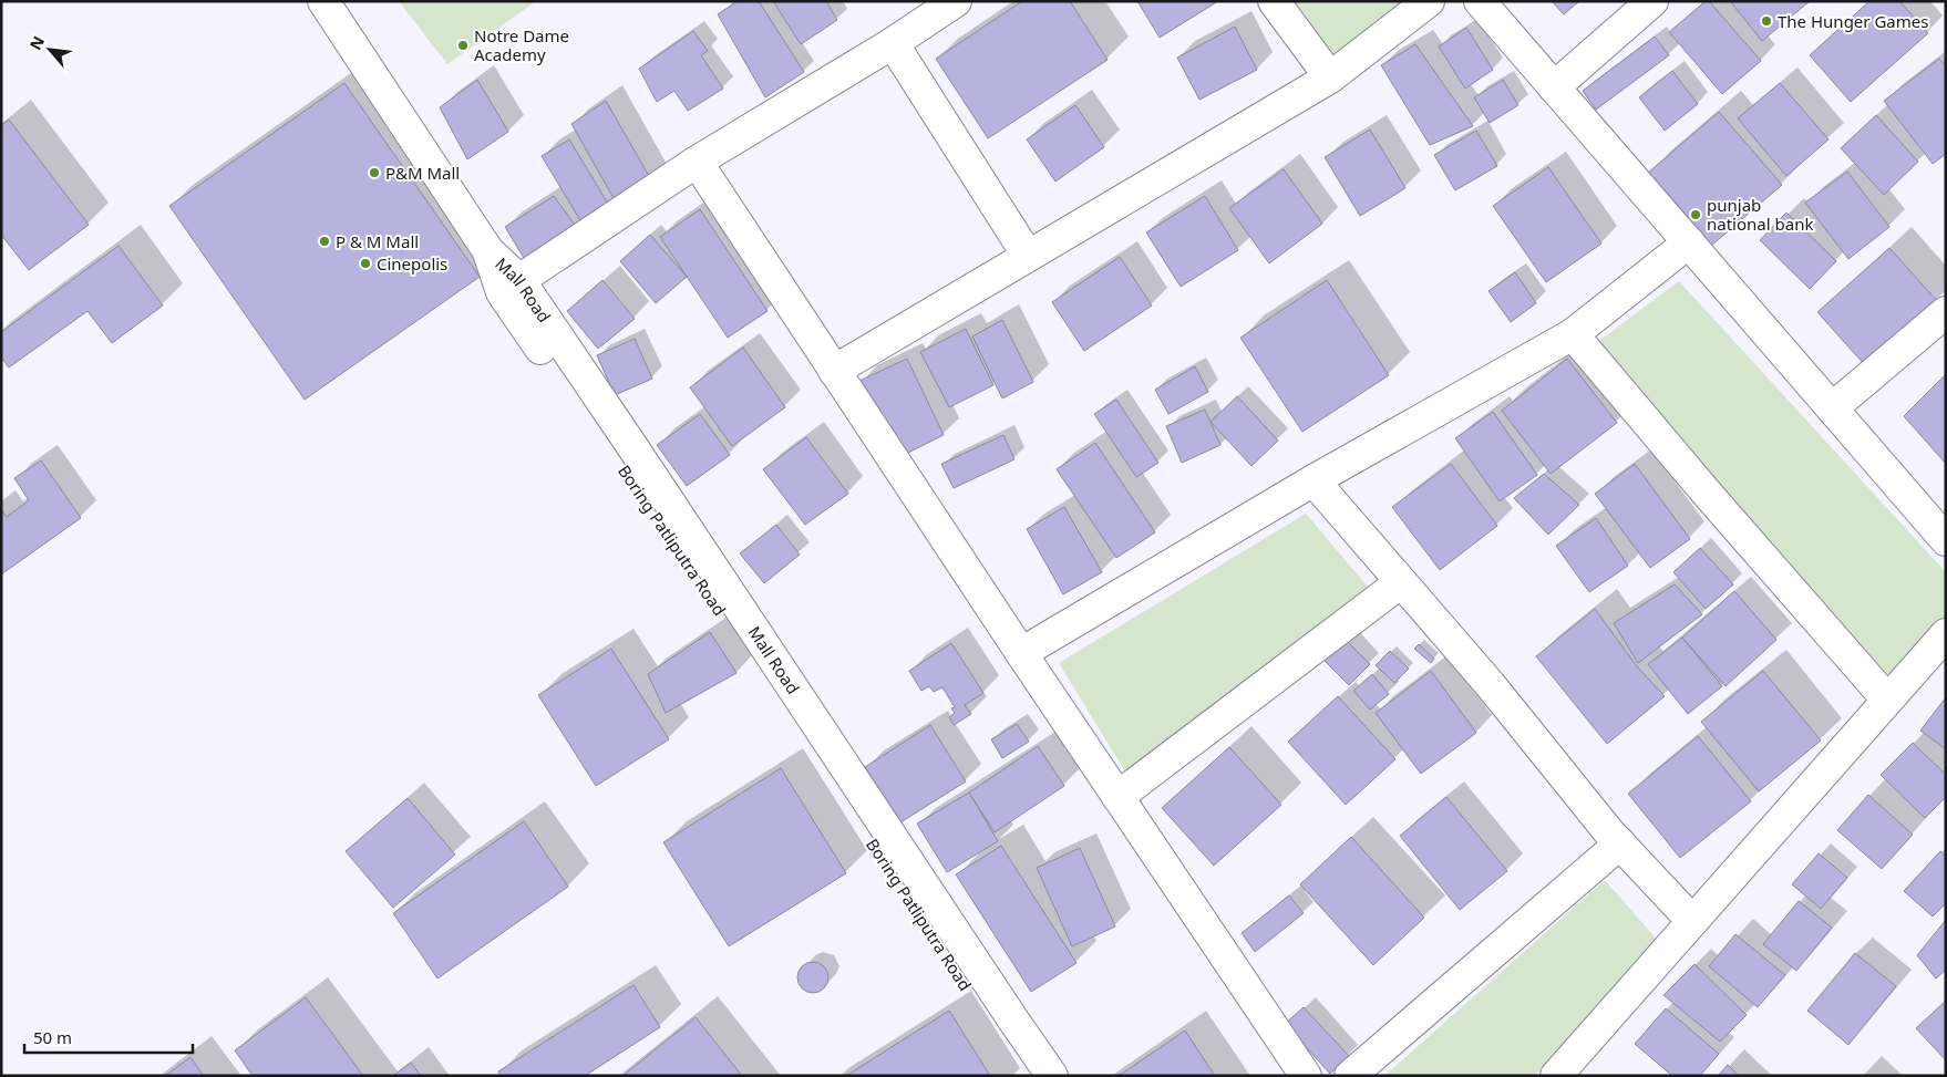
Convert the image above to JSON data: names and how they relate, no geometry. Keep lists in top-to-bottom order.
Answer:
{
  "streets": {
    "street": ["Mall Road"]
  },
  "places": [
    "The Hunger Games",
    "Notre Dame Academy",
    "P&M Mall",
    "punjab national bank",
    "P & M Mall",
    "Cinepolis"
  ],
  "scale_bar": "50 m",
  "north": "top left"
}
